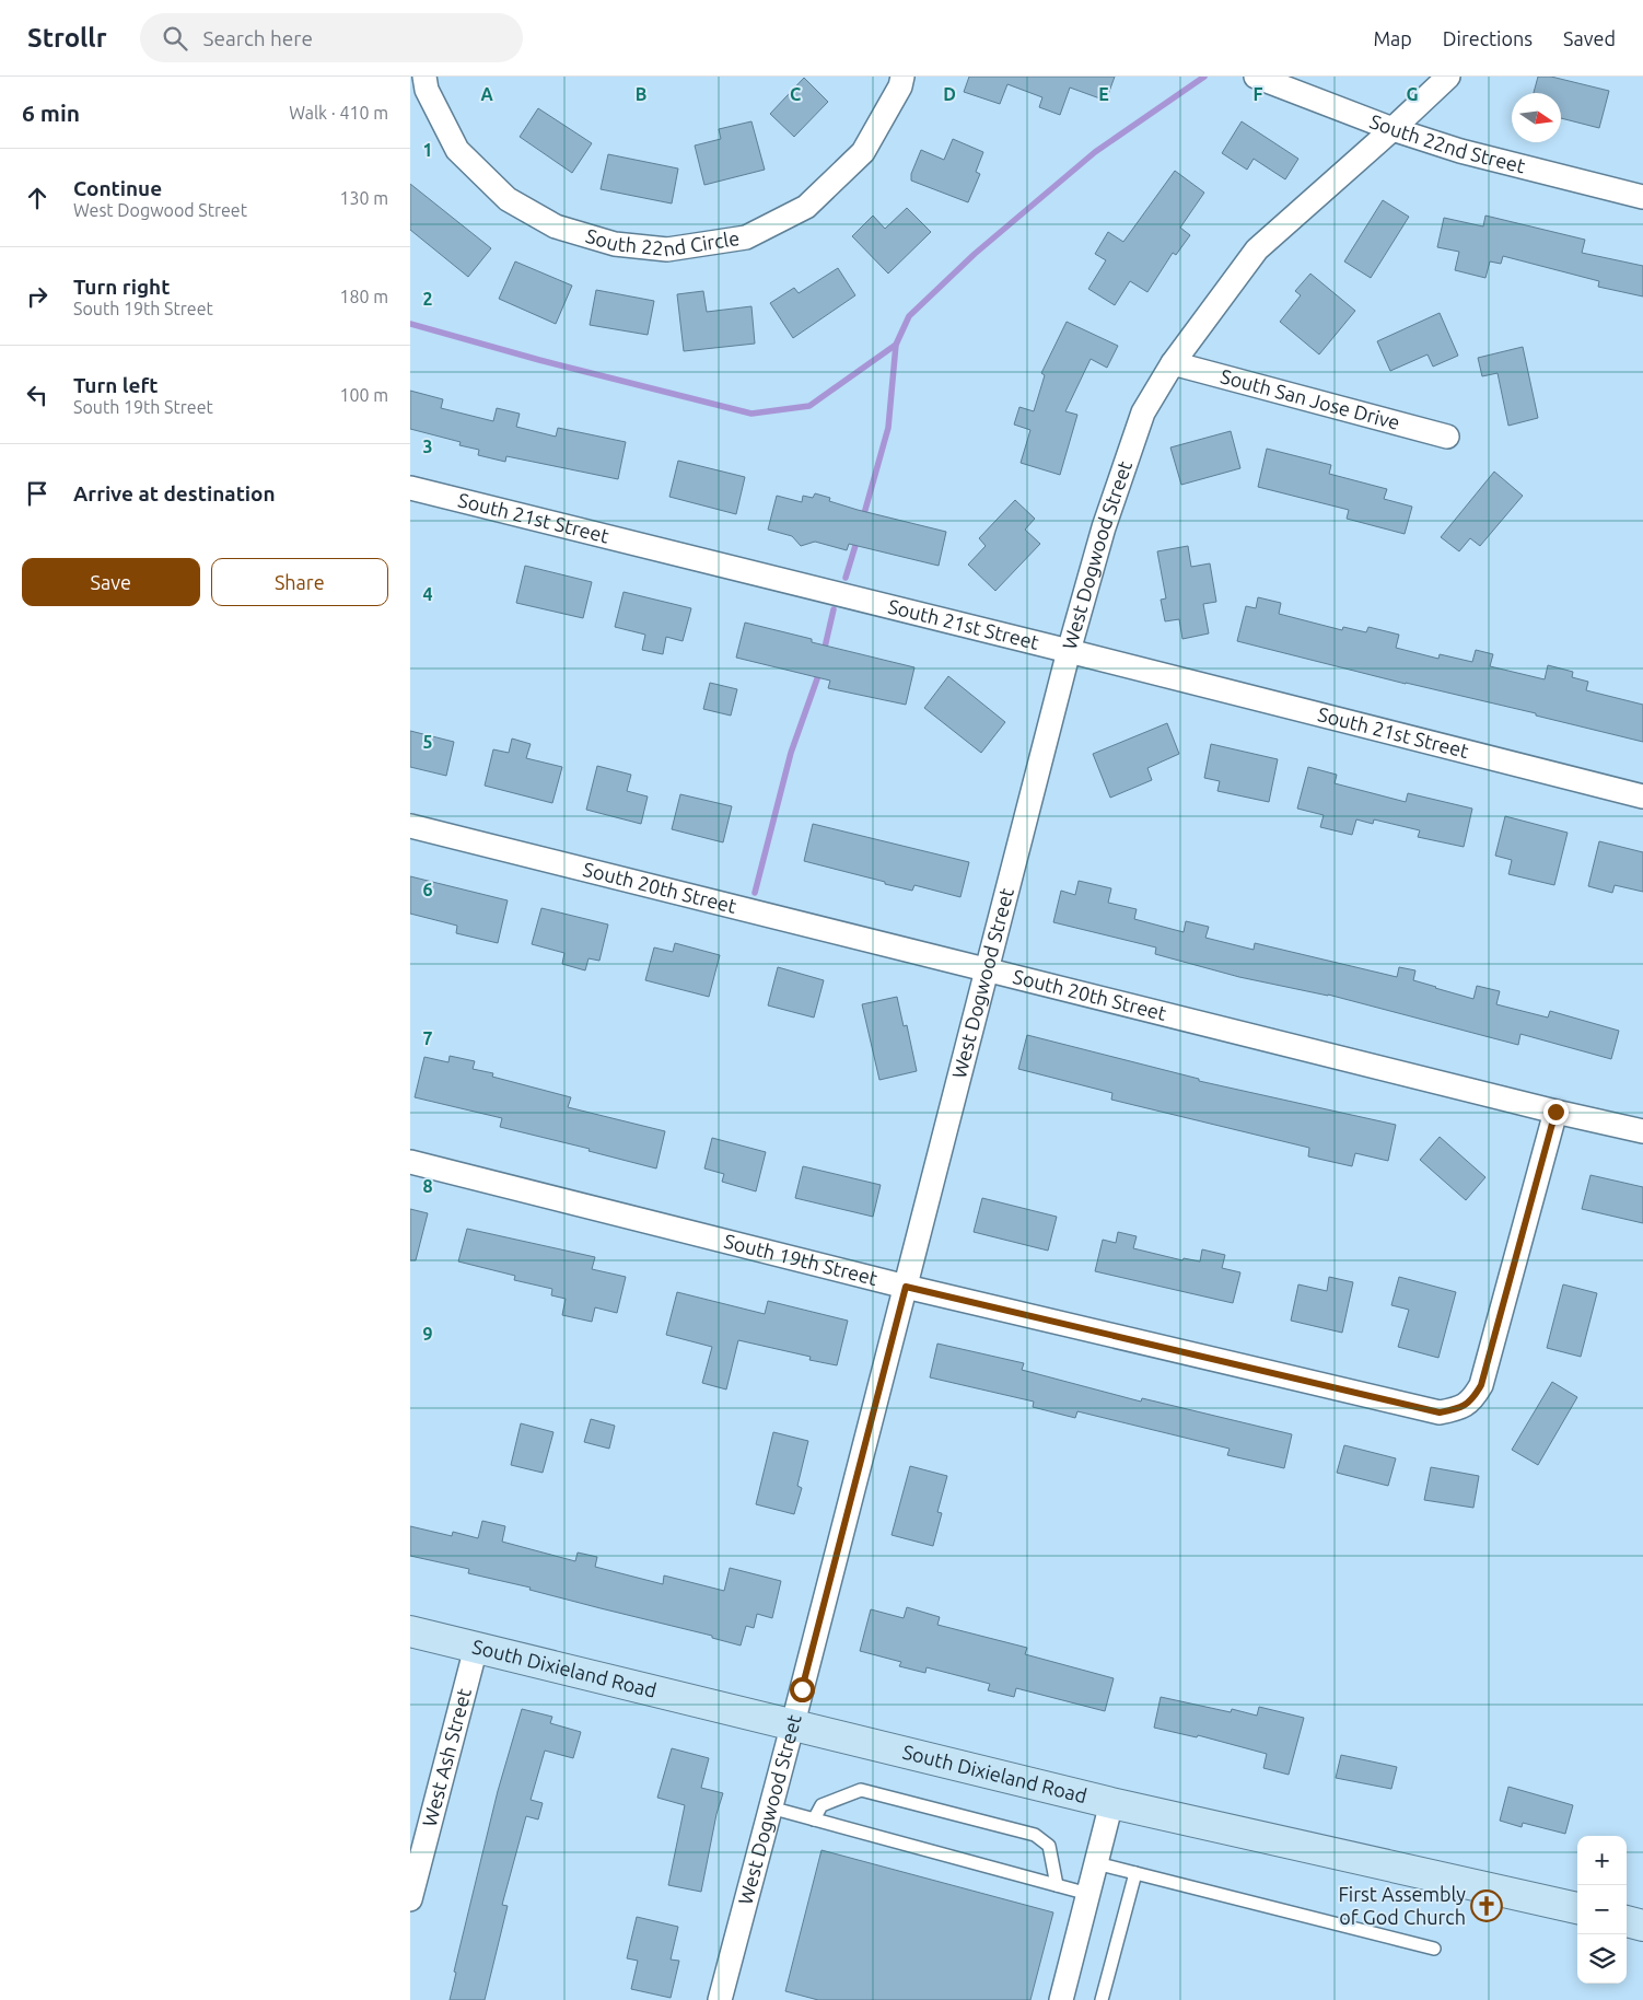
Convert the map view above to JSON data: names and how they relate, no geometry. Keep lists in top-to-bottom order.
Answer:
{
  "streets": {
    "main road": ["South Dixieland Road"],
    "street": [
      "South 22nd Street",
      "South 22nd Circle",
      "South San Jose Drive",
      "South 21st Street",
      "West Dogwood Street",
      "South 20th Street",
      "South 19th Street",
      "West Ash Street"
    ]
  },
  "crossings": [
    ["South 22nd Street", "West Dogwood Street"],
    ["South San Jose Drive", "West Dogwood Street"],
    ["South 21st Street", "West Dogwood Street"],
    ["West Dogwood Street", "South 20th Street"],
    ["West Dogwood Street", "South 19th Street"],
    ["West Dogwood Street", "South Dixieland Road"],
    ["South 20th Street", "South 19th Street"],
    ["South Dixieland Road", "West Ash Street"]
  ],
  "places": {
    "church": ["First Assembly of God Church"]
  },
  "north": "right",
  "page": {
    "header": "Strollr",
    "search": "Search here",
    "nav": ["Map", "Directions", "Saved"],
    "heading": ["6 min", "Walk · 410 m"],
    "list": [
      ["Continue", "West Dogwood Street", "130 m"],
      ["Turn right", "South 19th Street", "180 m"],
      ["Turn left", "South 19th Street", "100 m"],
      "Arrive at destination"
    ],
    "buttons": ["Save", "Share"],
    "map_buttons": ["+", "−"]
  },
  "grid": {
    "columns": [
      "A",
      "B",
      "C",
      "D",
      "E",
      "F",
      "G"
    ],
    "rows": [
      "1",
      "2",
      "3",
      "4",
      "5",
      "6",
      "7",
      "8",
      "9"
    ]
  }
}
